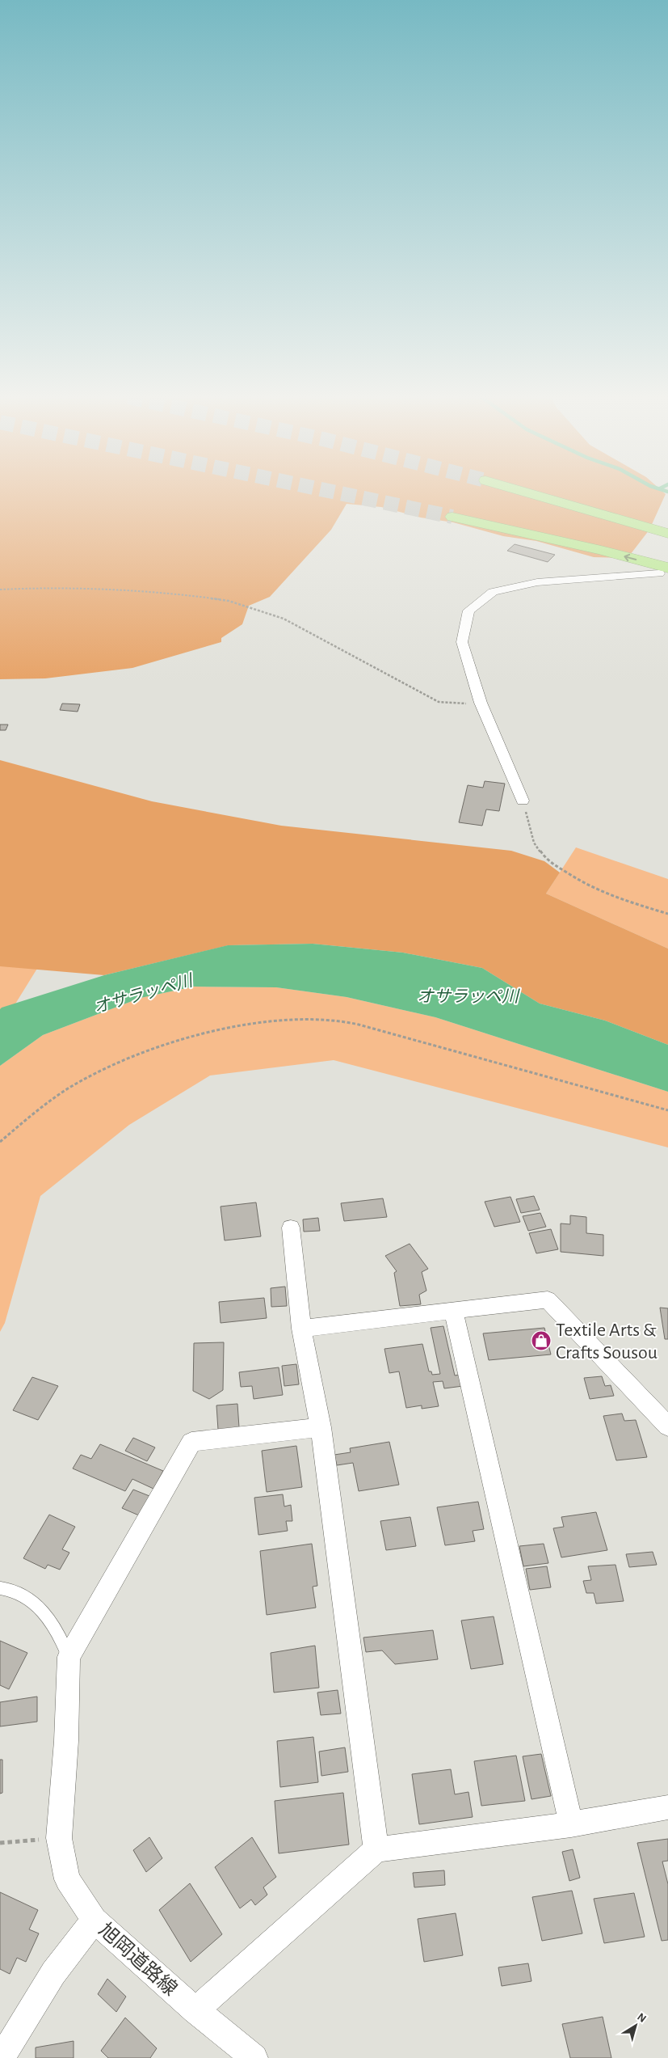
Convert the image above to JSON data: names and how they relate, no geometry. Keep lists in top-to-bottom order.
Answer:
{
  "streets": {
    "street": ["旭岡道路線"]
  },
  "water": ["オサラッペ川"],
  "places": {
    "shop": ["Textile Arts & Crafts Sousou"]
  },
  "north": "top right"
}
